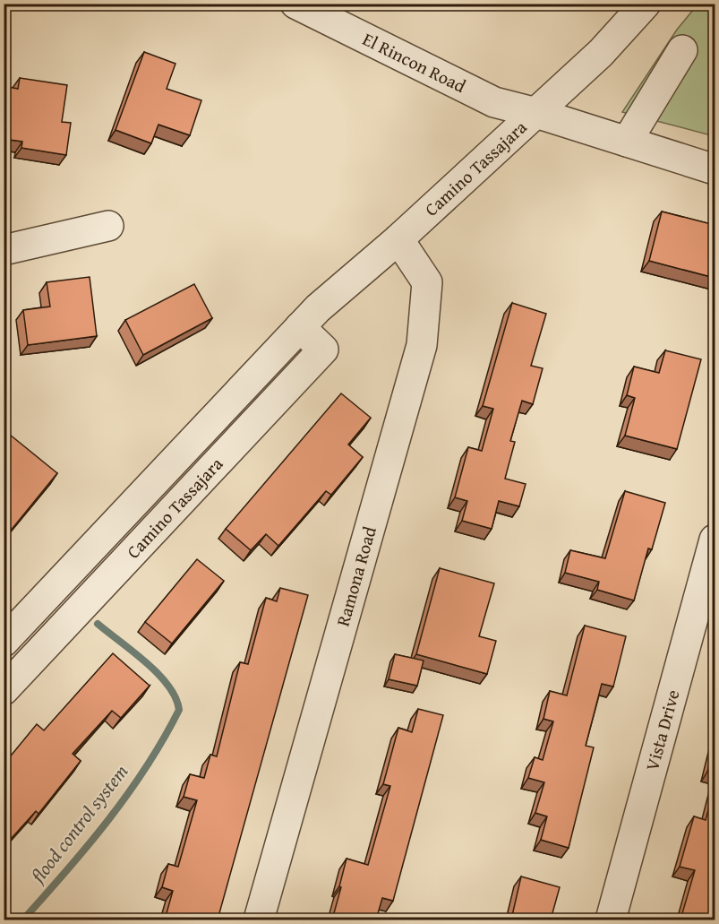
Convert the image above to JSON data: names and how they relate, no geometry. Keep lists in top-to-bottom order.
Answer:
{
  "streets": {
    "street": [
      "El Rincon Road",
      "Camino Tassajara",
      "Ramona Road",
      "Vista Drive"
    ]
  },
  "crossings": [
    ["El Rincon Road", "Camino Tassajara"],
    ["Camino Tassajara", "Ramona Road"]
  ],
  "water": ["flood control system"]
}
